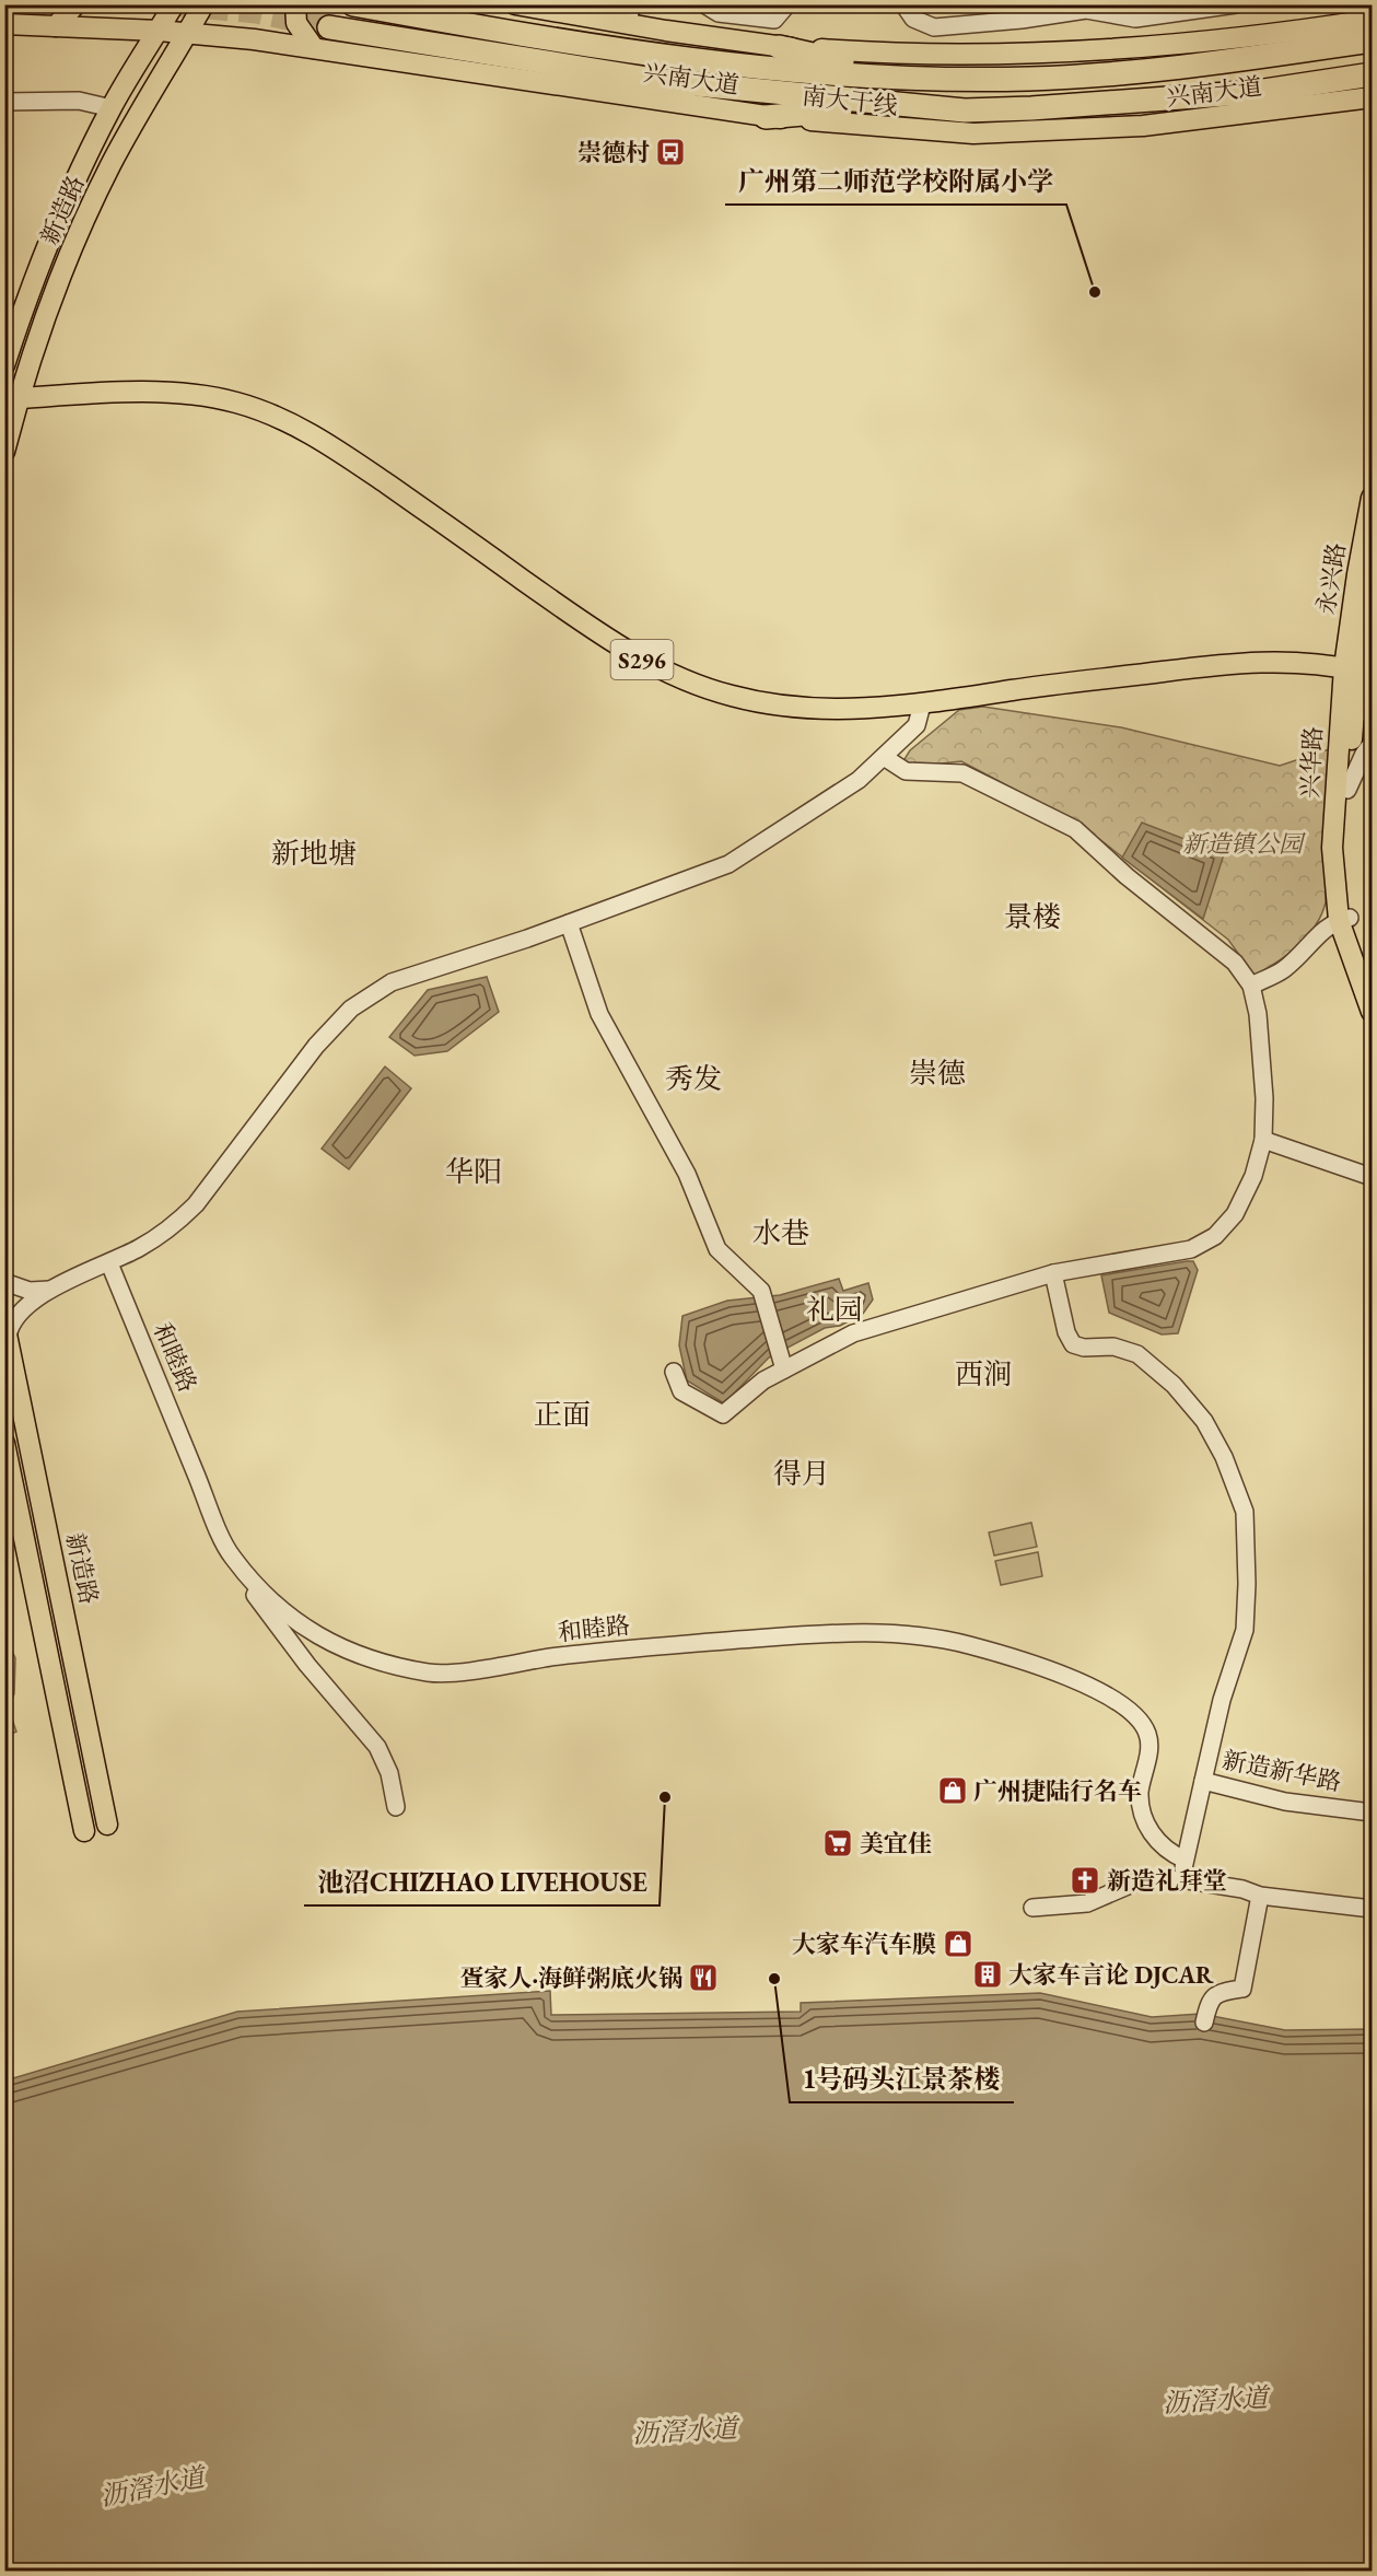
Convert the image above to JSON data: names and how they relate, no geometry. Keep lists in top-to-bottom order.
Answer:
{
  "streets": {
    "highway": ["南大干线"],
    "main road": [
      "兴南大道",
      "新造路",
      "永兴路",
      "S296",
      "兴华路"
    ],
    "street": ["和睦路", "新造新华路"]
  },
  "crossings": [
    ["兴南大道", "新造路"],
    ["新造路", "S296"],
    ["永兴路", "S296"],
    ["永兴路", "兴华路"],
    ["S296", "兴华路"],
    ["和睦路", "新造新华路"]
  ],
  "districts": [
    "新地塘",
    "景楼",
    "崇德",
    "秀发",
    "华阳",
    "水巷",
    "礼园",
    "西涧",
    "正面",
    "得月"
  ],
  "water": ["沥滘水道"],
  "parks": ["新造镇公园"],
  "places": {
    "bus stop": ["崇德村"],
    "other": ["广州第二师范学校附属小学", "池沼CHIZHAO LIVEHOUSE", "1号码头江景茶楼"],
    "shop": ["广州捷陆行名车", "大家车汽车膜"],
    "supermarket": ["美宜佳"],
    "church": ["新造礼拜堂"],
    "building": ["大家车言论 DJCAR"],
    "restaurant": ["疍家人·海鲜粥底火锅"]
  }
}
